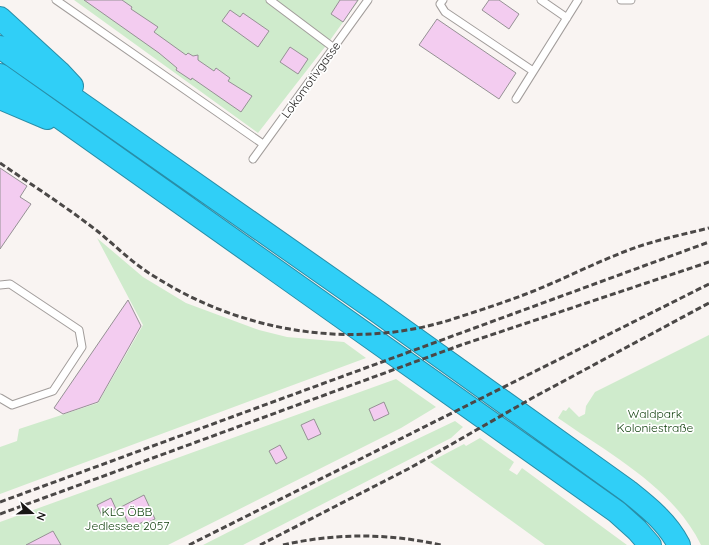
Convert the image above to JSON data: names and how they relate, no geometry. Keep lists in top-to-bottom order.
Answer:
{
  "streets": {
    "lane": ["Lokomotivgasse"]
  },
  "parks": ["Waldpark Koloniestraße", "KLG ÖBB Jedlessee 2057"],
  "north": "right"
}
